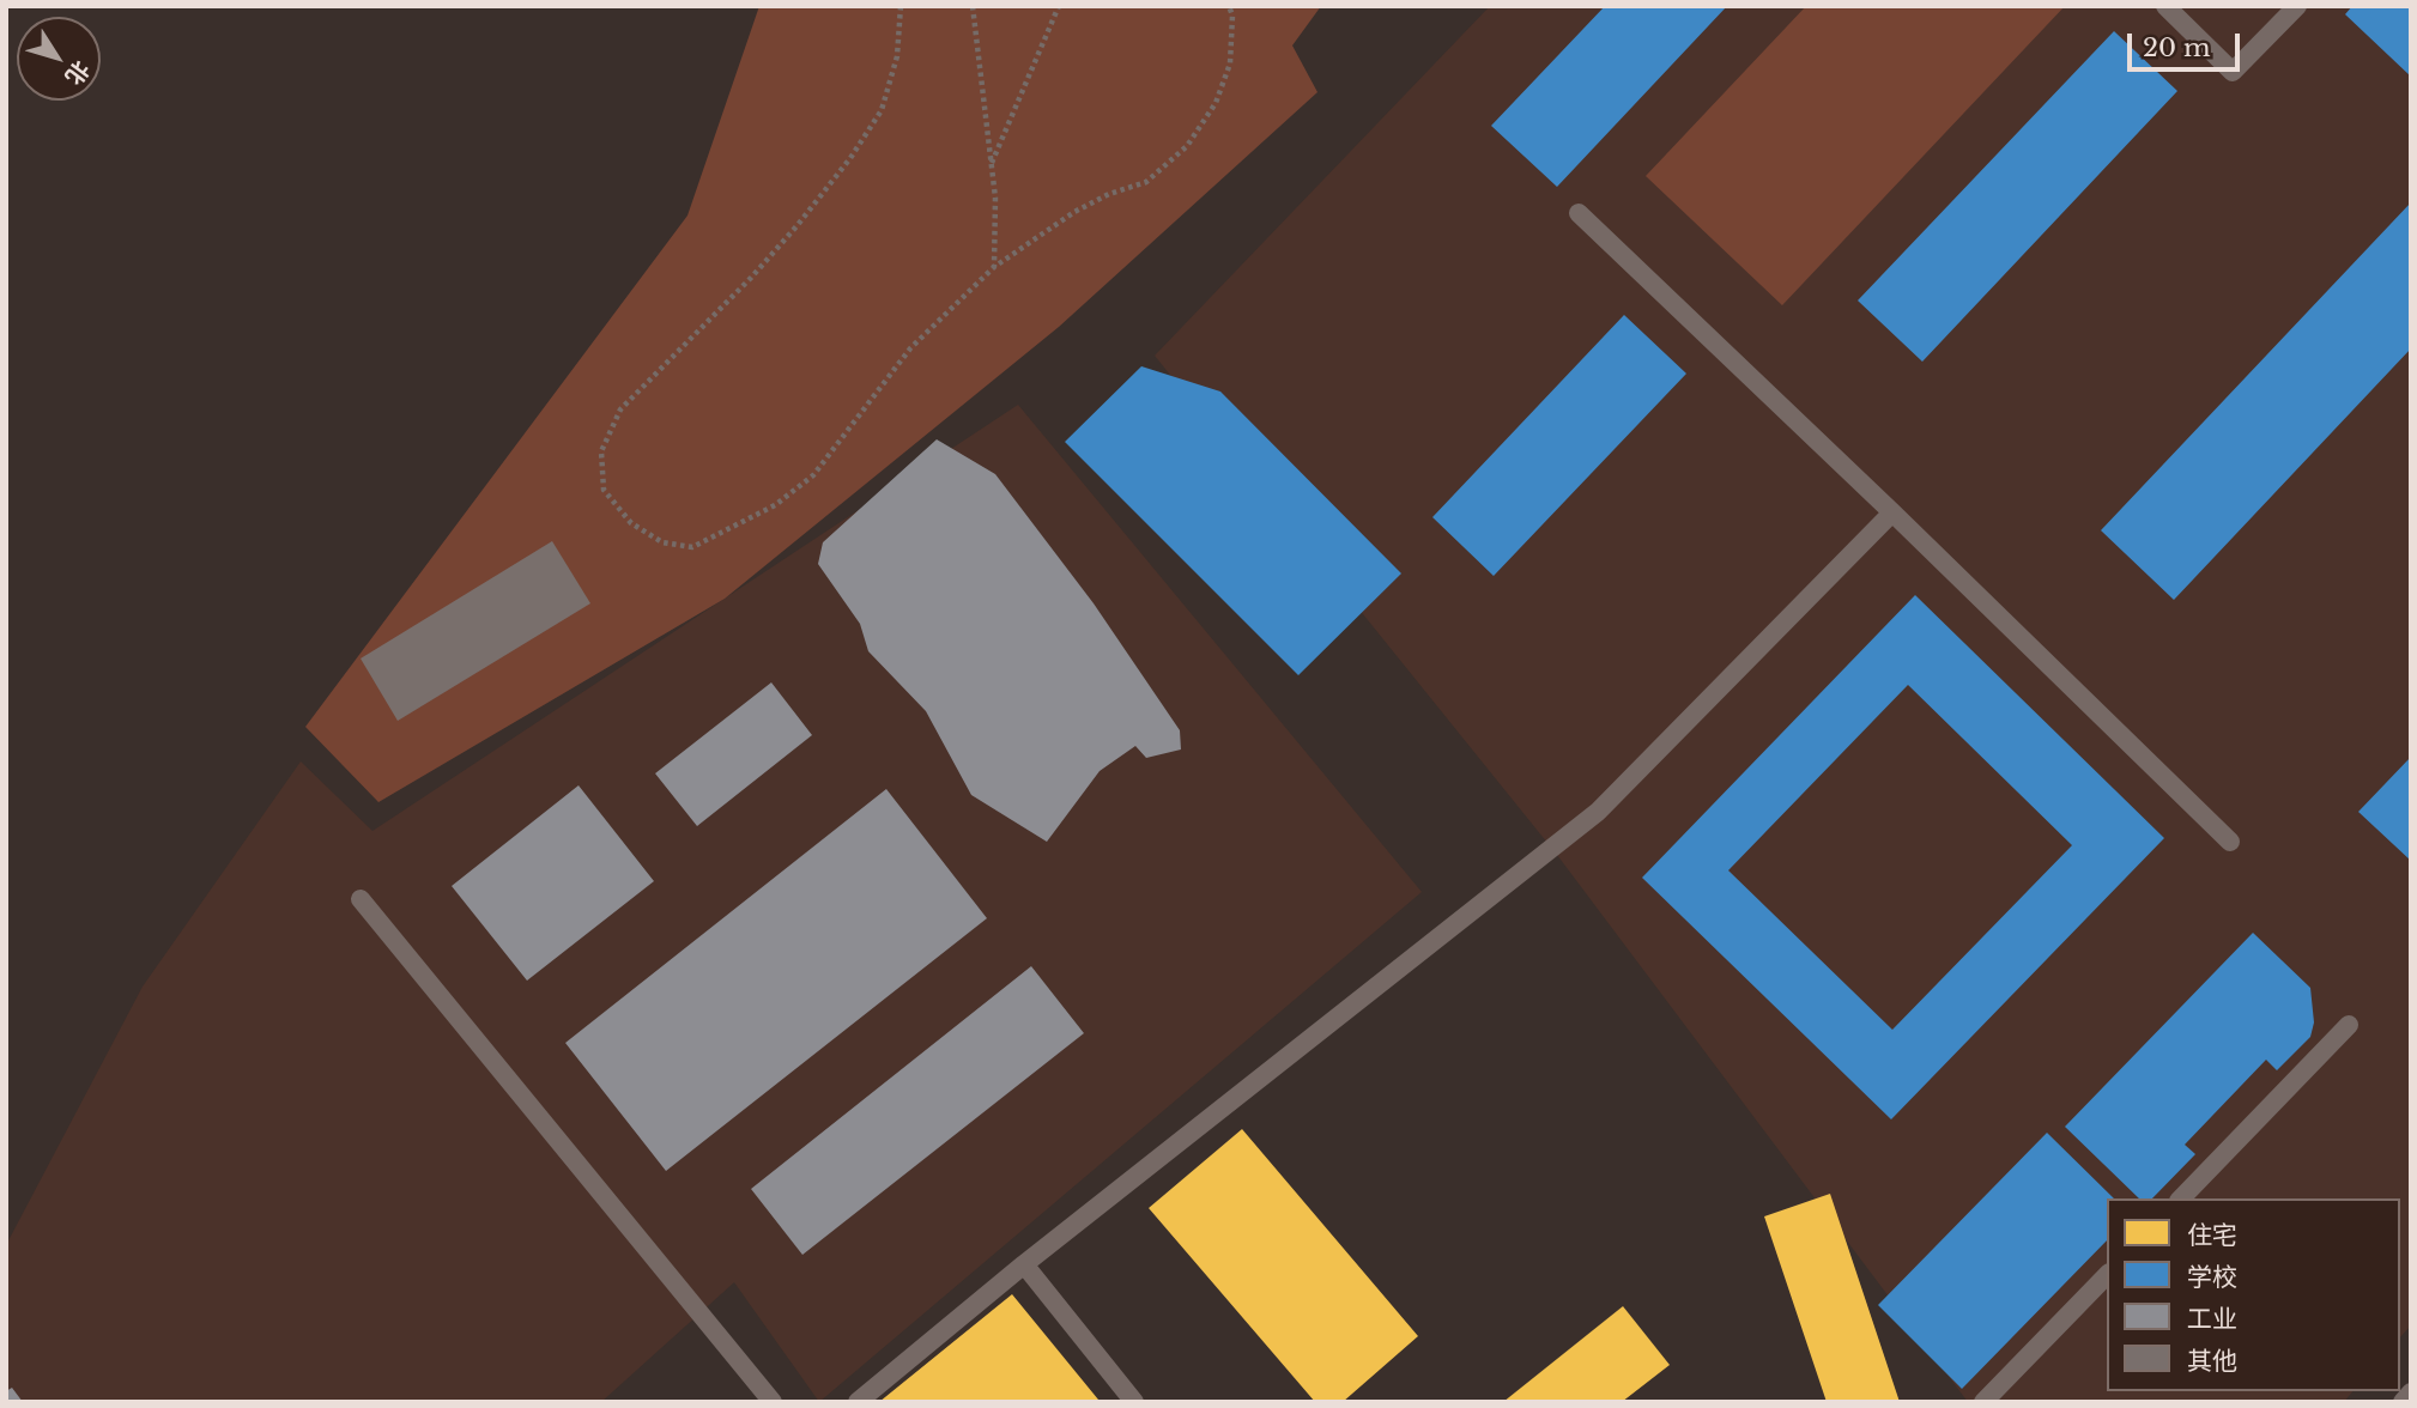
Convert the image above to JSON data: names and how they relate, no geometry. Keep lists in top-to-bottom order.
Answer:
{
  "legend": [
    "住宅",
    "学校",
    "工业",
    "其他"
  ],
  "scale_bar": "20 m",
  "north": "bottom right"
}
